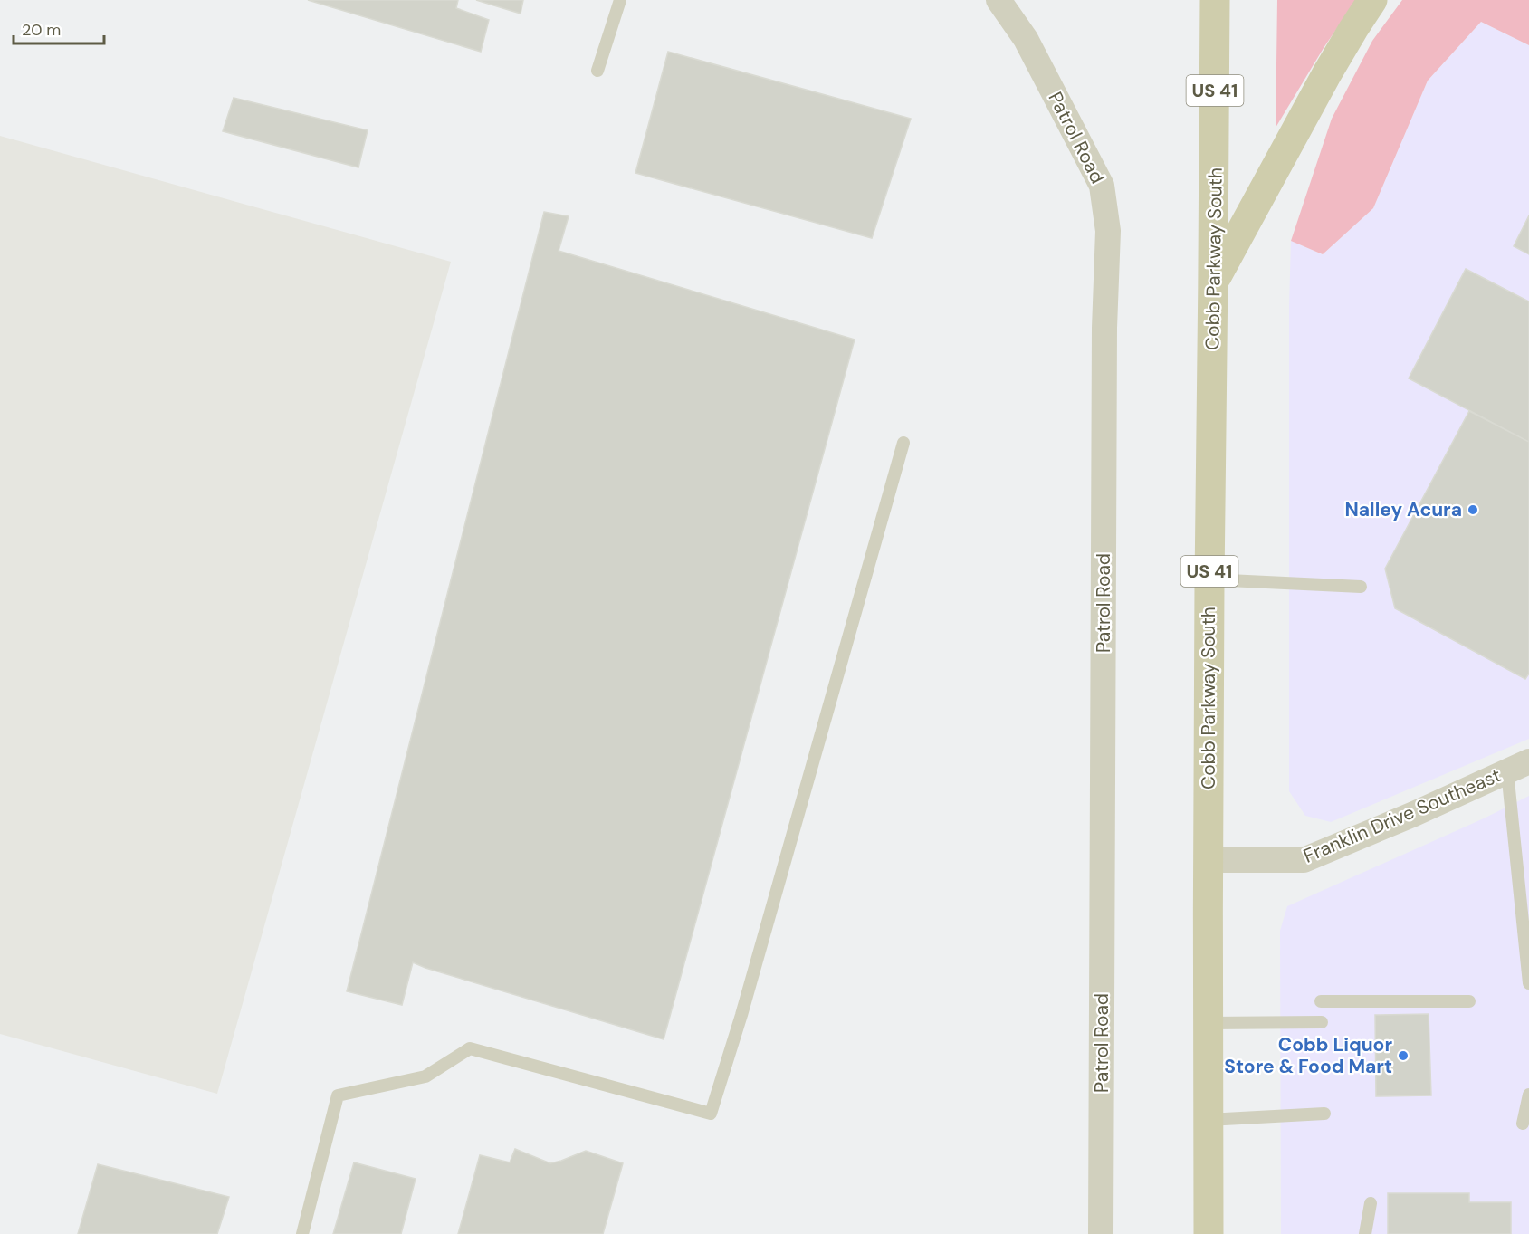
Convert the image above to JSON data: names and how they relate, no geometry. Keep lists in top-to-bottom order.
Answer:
{
  "streets": {
    "main road": ["US 41", "Cobb Parkway South"],
    "street": ["Patrol Road", "Franklin Drive Southeast"]
  },
  "crossings": [
    ["Cobb Parkway South", "Franklin Drive Southeast"]
  ],
  "places": ["Nalley Acura", "Cobb Liquor Store & Food Mart"],
  "scale_bar": "20 m"
}
